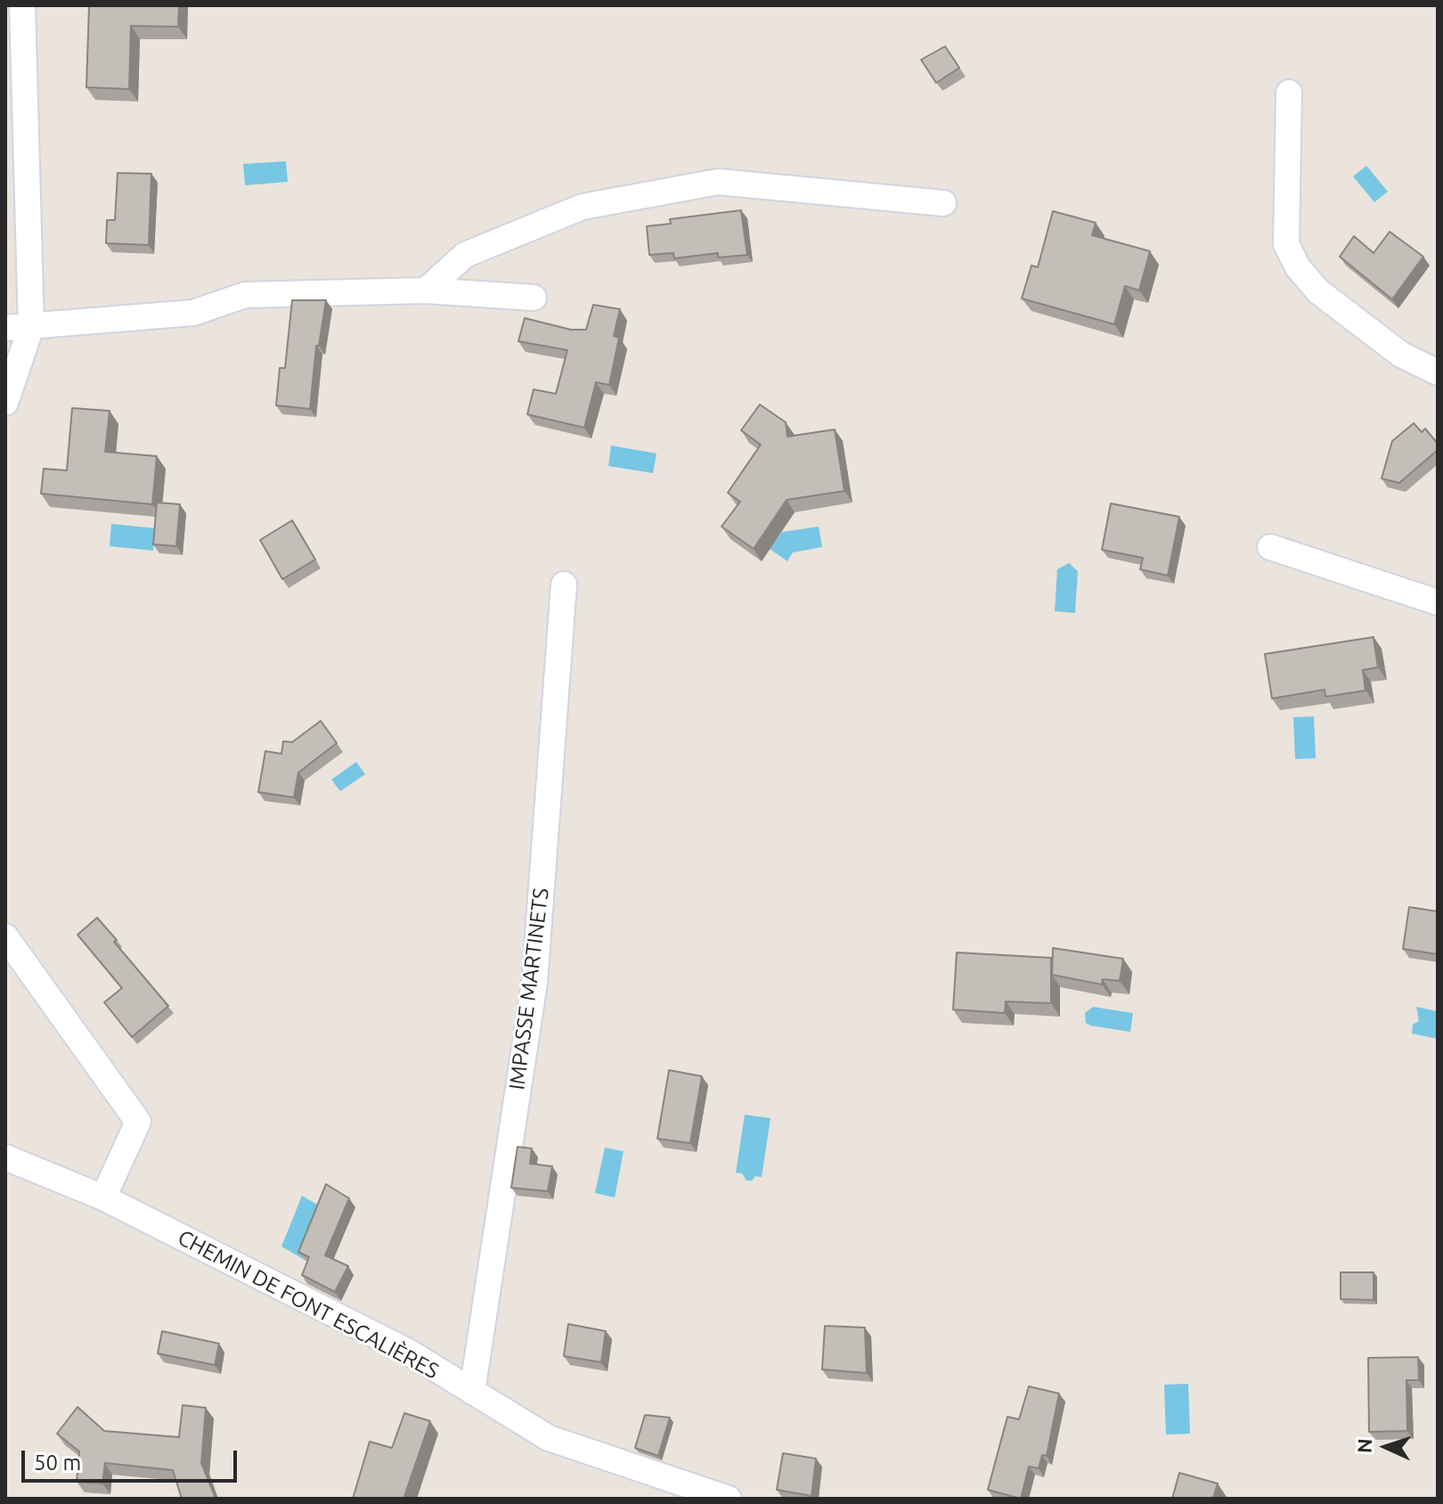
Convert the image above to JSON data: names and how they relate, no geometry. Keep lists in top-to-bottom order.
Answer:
{
  "streets": {
    "street": ["IMPASSE MARTINETS", "CHEMIN DE FONT ESCALIÈRES"]
  },
  "crossings": [
    ["IMPASSE MARTINETS", "CHEMIN DE FONT ESCALIÈRES"]
  ],
  "scale_bar": "50 m",
  "north": "left"
}
